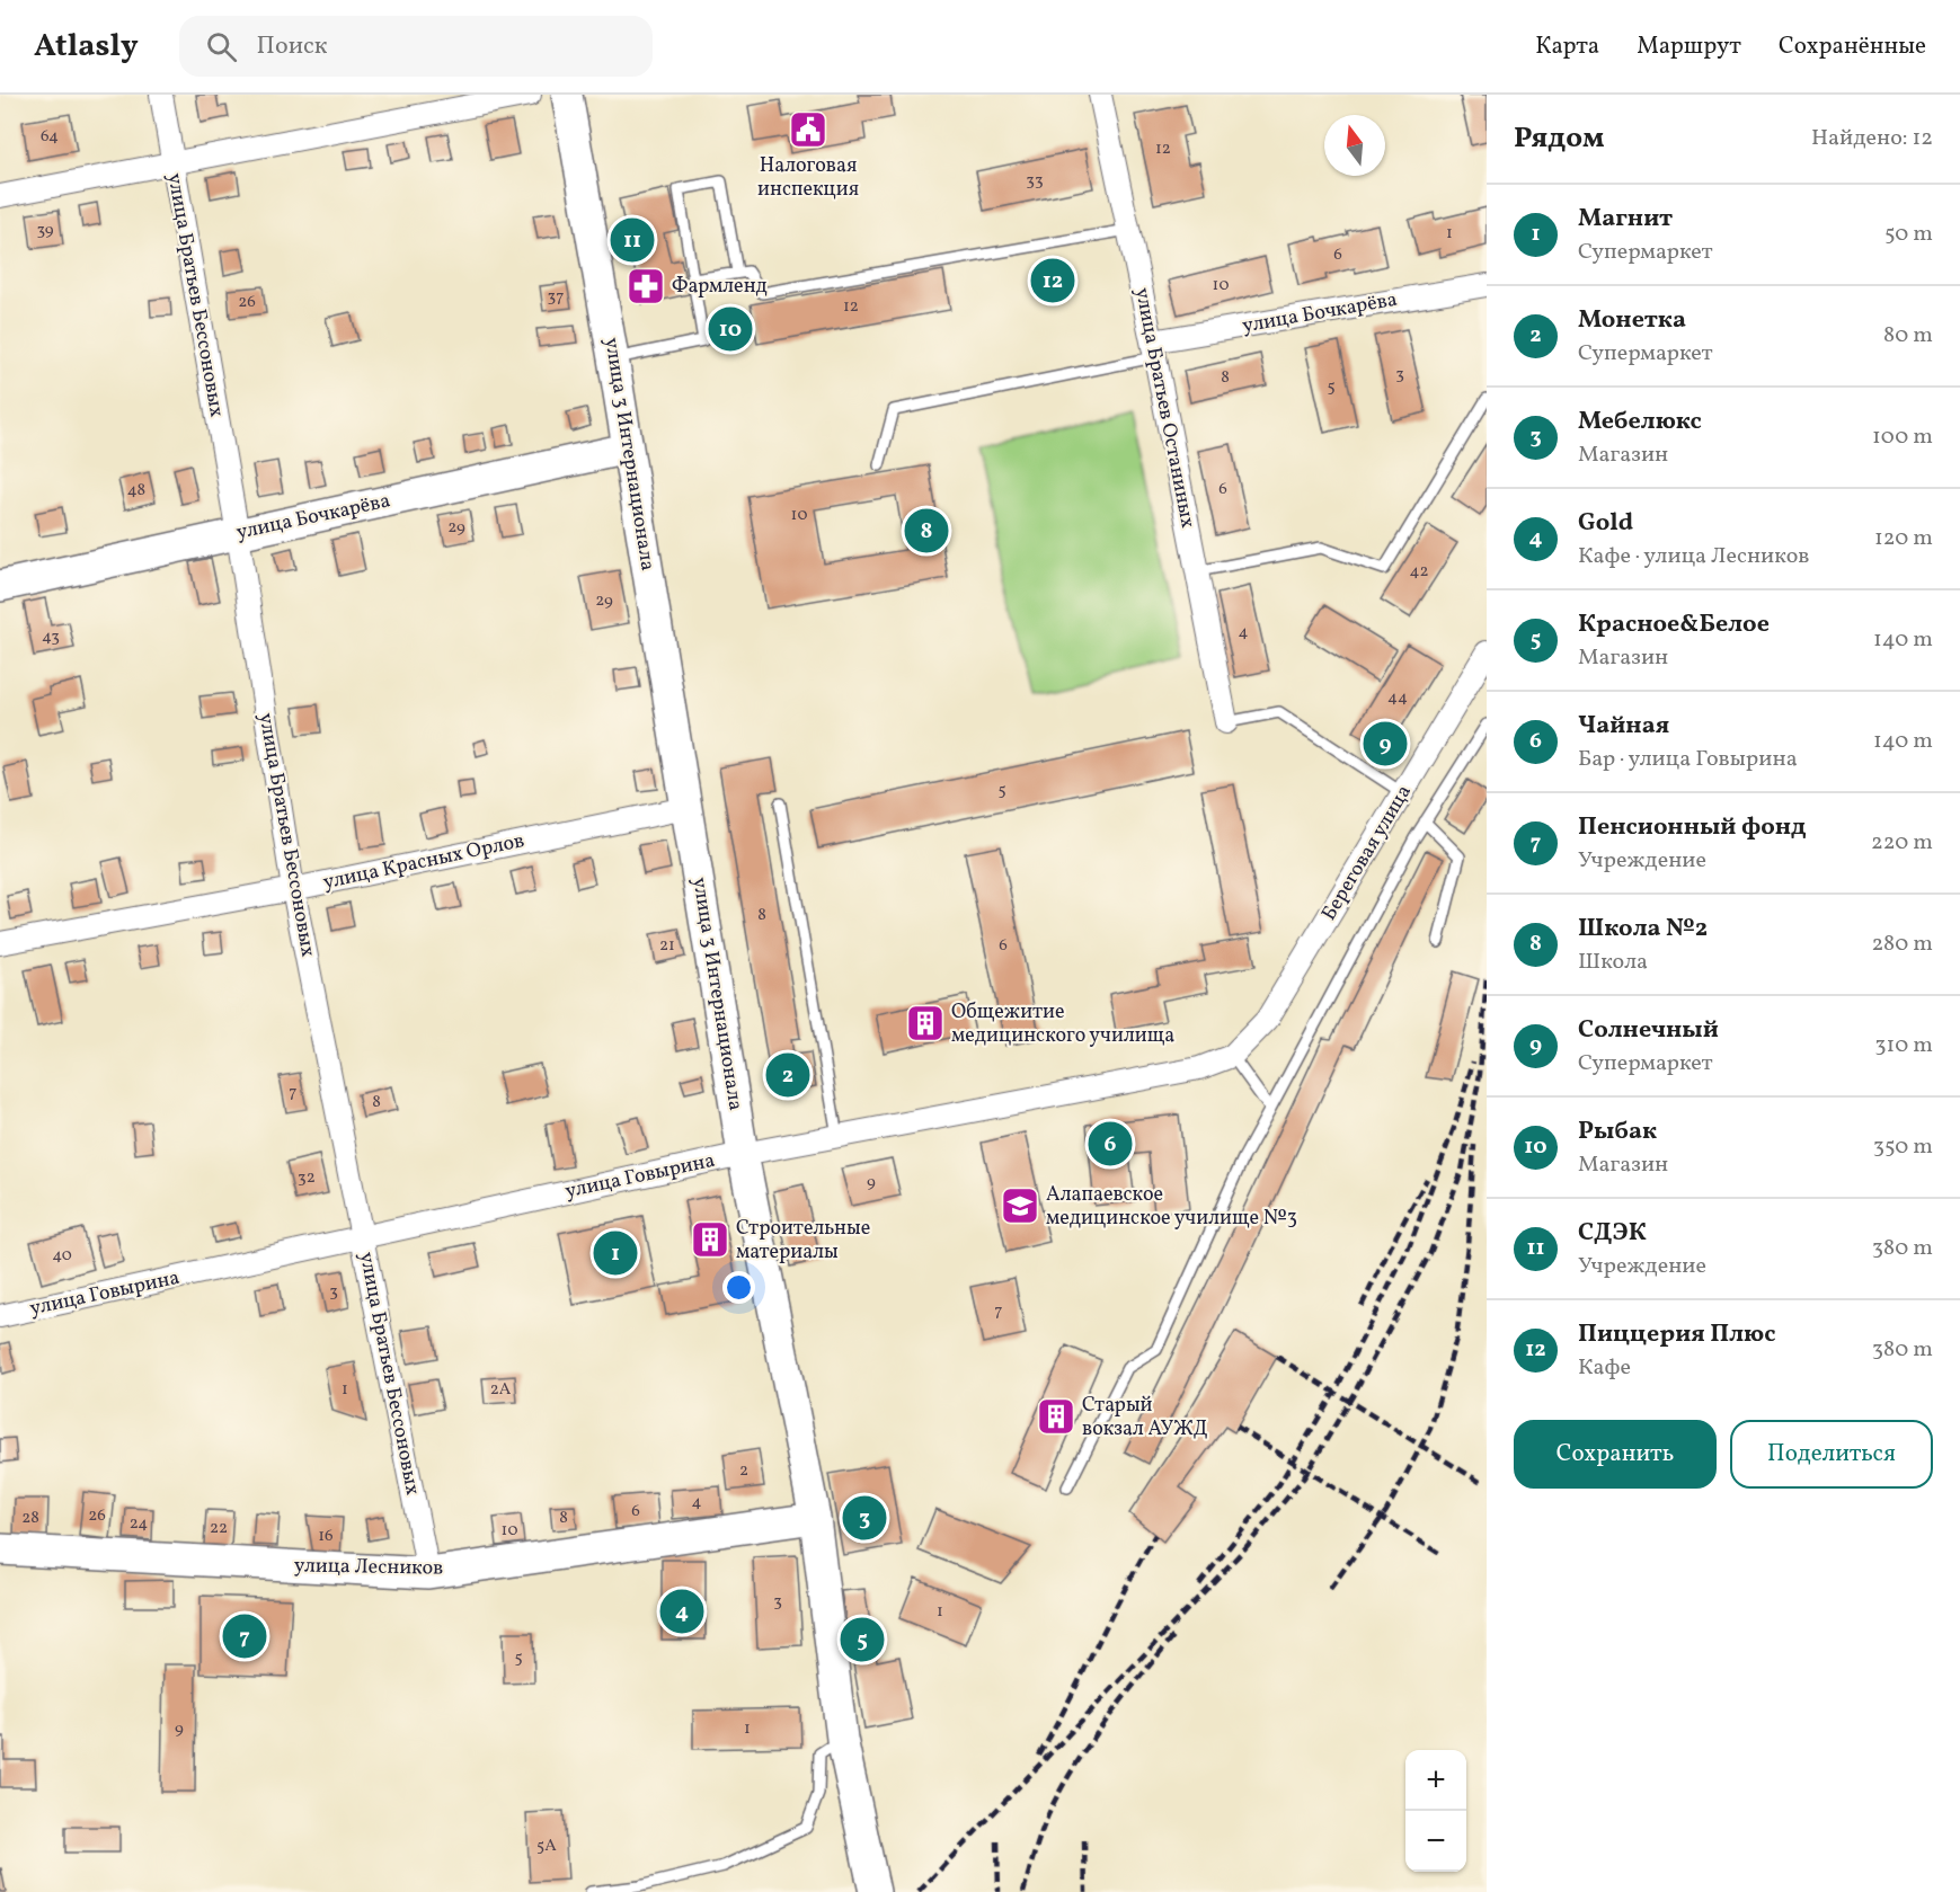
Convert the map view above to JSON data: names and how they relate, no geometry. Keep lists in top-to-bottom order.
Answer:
{
  "streets": {
    "main road": ["улица Бочкарёва", "улица 3 Интернационала", "улица Лесников"],
    "street": [
      "улица Братьев Бессоновых",
      "улица Братьев Останиных",
      "Береговая улица",
      "улица Красных Орлов",
      "улица Говырина"
    ]
  },
  "crossings": [
    ["улица Братьев Бессоновых", "улица Бочкарёва"],
    ["улица Братьев Бессоновых", "улица Красных Орлов"],
    ["улица Братьев Бессоновых", "улица Говырина"],
    ["улица Братьев Бессоновых", "улица Лесников"],
    ["улица Бочкарёва", "улица Братьев Останиных"],
    ["улица Бочкарёва", "улица 3 Интернационала"],
    ["улица 3 Интернационала", "улица Красных Орлов"],
    ["улица 3 Интернационала", "улица Говырина"],
    ["улица 3 Интернационала", "улица Лесников"],
    ["Береговая улица", "улица Говырина"]
  ],
  "places": {
    "public building": ["Налоговая инспекция"],
    "pharmacy": ["Фармленд"],
    "building": ["Общежитие медицинского училища", "Строительные материалы", "Старый вокзал АУЖД"],
    "school or university": ["Алапаевское медицинское училище №3"]
  },
  "house_numbers": [
    "64",
    "12",
    "33",
    "39",
    "1",
    "6",
    "10",
    "37",
    "26",
    "12",
    "3",
    "8",
    "5",
    "6",
    "48",
    "10",
    "29",
    "42",
    "29",
    "4",
    "43",
    "44",
    "5",
    "8",
    "21",
    "6",
    "7",
    "8",
    "32",
    "9",
    "40",
    "3",
    "7",
    "1",
    "2А",
    "2",
    "4",
    "6",
    "26",
    "28",
    "8",
    "24",
    "22",
    "10",
    "16",
    "3",
    "1",
    "5",
    "9",
    "1",
    "5А"
  ],
  "north": "top",
  "page": {
    "header": "Atlasly",
    "search": "Поиск",
    "nav": ["Карта", "Маршрут", "Сохранённые"],
    "heading": ["Рядом", "Найдено: 12"],
    "list": [
      {
        "mark": "1",
        "name": "Магнит",
        "note": "Супермаркет",
        "value": "50 m"
      },
      {
        "mark": "2",
        "name": "Монетка",
        "note": "Супермаркет",
        "value": "80 m"
      },
      {
        "mark": "3",
        "name": "Мебелюкс",
        "note": "Магазин",
        "value": "100 m"
      },
      {
        "mark": "4",
        "name": "Gold",
        "note": "Кафе · улица Лесников",
        "value": "120 m"
      },
      {
        "mark": "5",
        "name": "Красное&Белое",
        "note": "Магазин",
        "value": "140 m"
      },
      {
        "mark": "6",
        "name": "Чайная",
        "note": "Бар · улица Говырина",
        "value": "140 m"
      },
      {
        "mark": "7",
        "name": "Пенсионный фонд",
        "note": "Учреждение",
        "value": "220 m"
      },
      {
        "mark": "8",
        "name": "Школа №2",
        "note": "Школа",
        "value": "280 m"
      },
      {
        "mark": "9",
        "name": "Солнечный",
        "note": "Супермаркет",
        "value": "310 m"
      },
      {
        "mark": "10",
        "name": "Рыбак",
        "note": "Магазин",
        "value": "350 m"
      },
      {
        "mark": "11",
        "name": "СДЭК",
        "note": "Учреждение",
        "value": "380 m"
      },
      {
        "mark": "12",
        "name": "Пиццерия Плюс",
        "note": "Кафе",
        "value": "380 m"
      }
    ],
    "pins": [
      "11",
      "12",
      "10",
      "8",
      "9",
      "2",
      "6",
      "1",
      "3",
      "4",
      "7",
      "5"
    ],
    "buttons": ["Сохранить", "Поделиться"],
    "map_buttons": ["+", "−"]
  }
}
